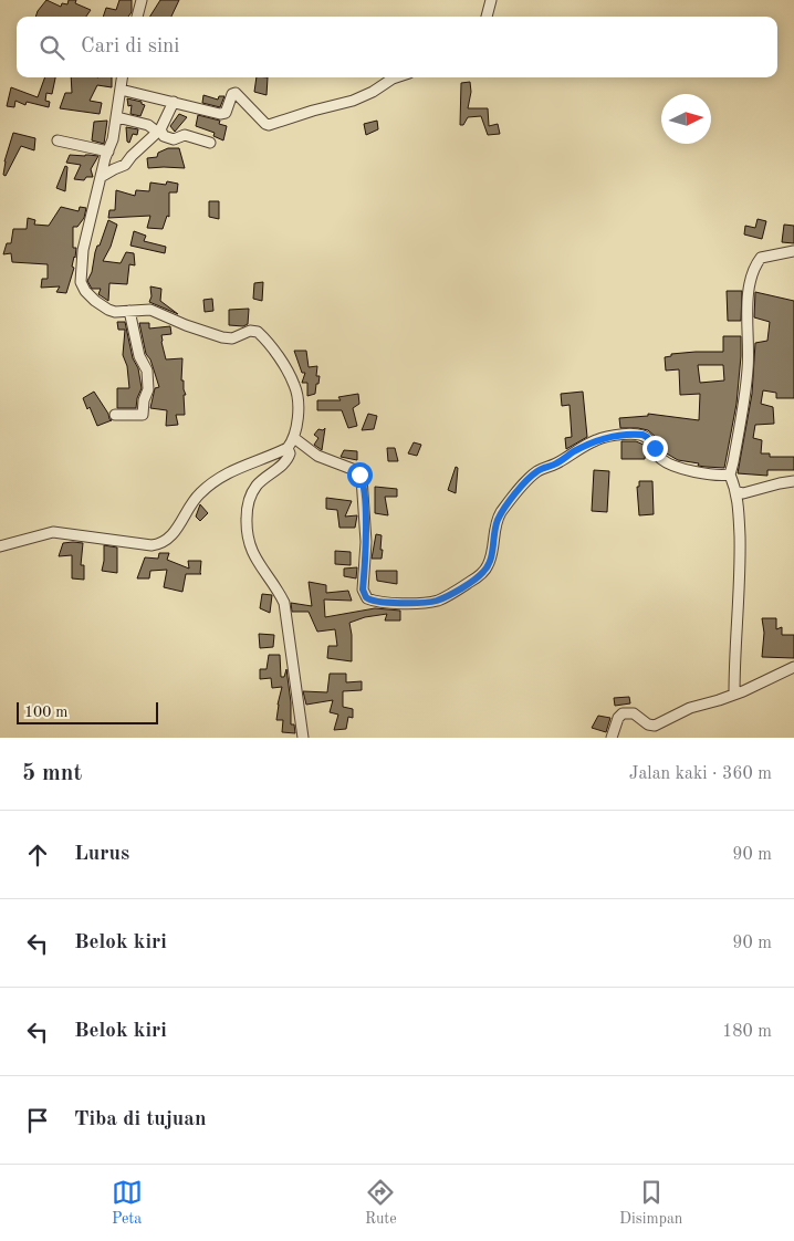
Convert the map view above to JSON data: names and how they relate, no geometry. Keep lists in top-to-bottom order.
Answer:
{
  "scale_bar": "100 m",
  "north": "right",
  "page": {
    "search": "Cari di sini",
    "scale": "100 m",
    "heading": ["5 mnt", "Jalan kaki · 360 m"],
    "list": [
      ["Lurus", "90 m"],
      ["Belok kiri", "90 m"],
      ["Belok kiri", "180 m"],
      "Tiba di tujuan"
    ],
    "nav": ["Peta", "Rute", "Disimpan"]
  }
}
